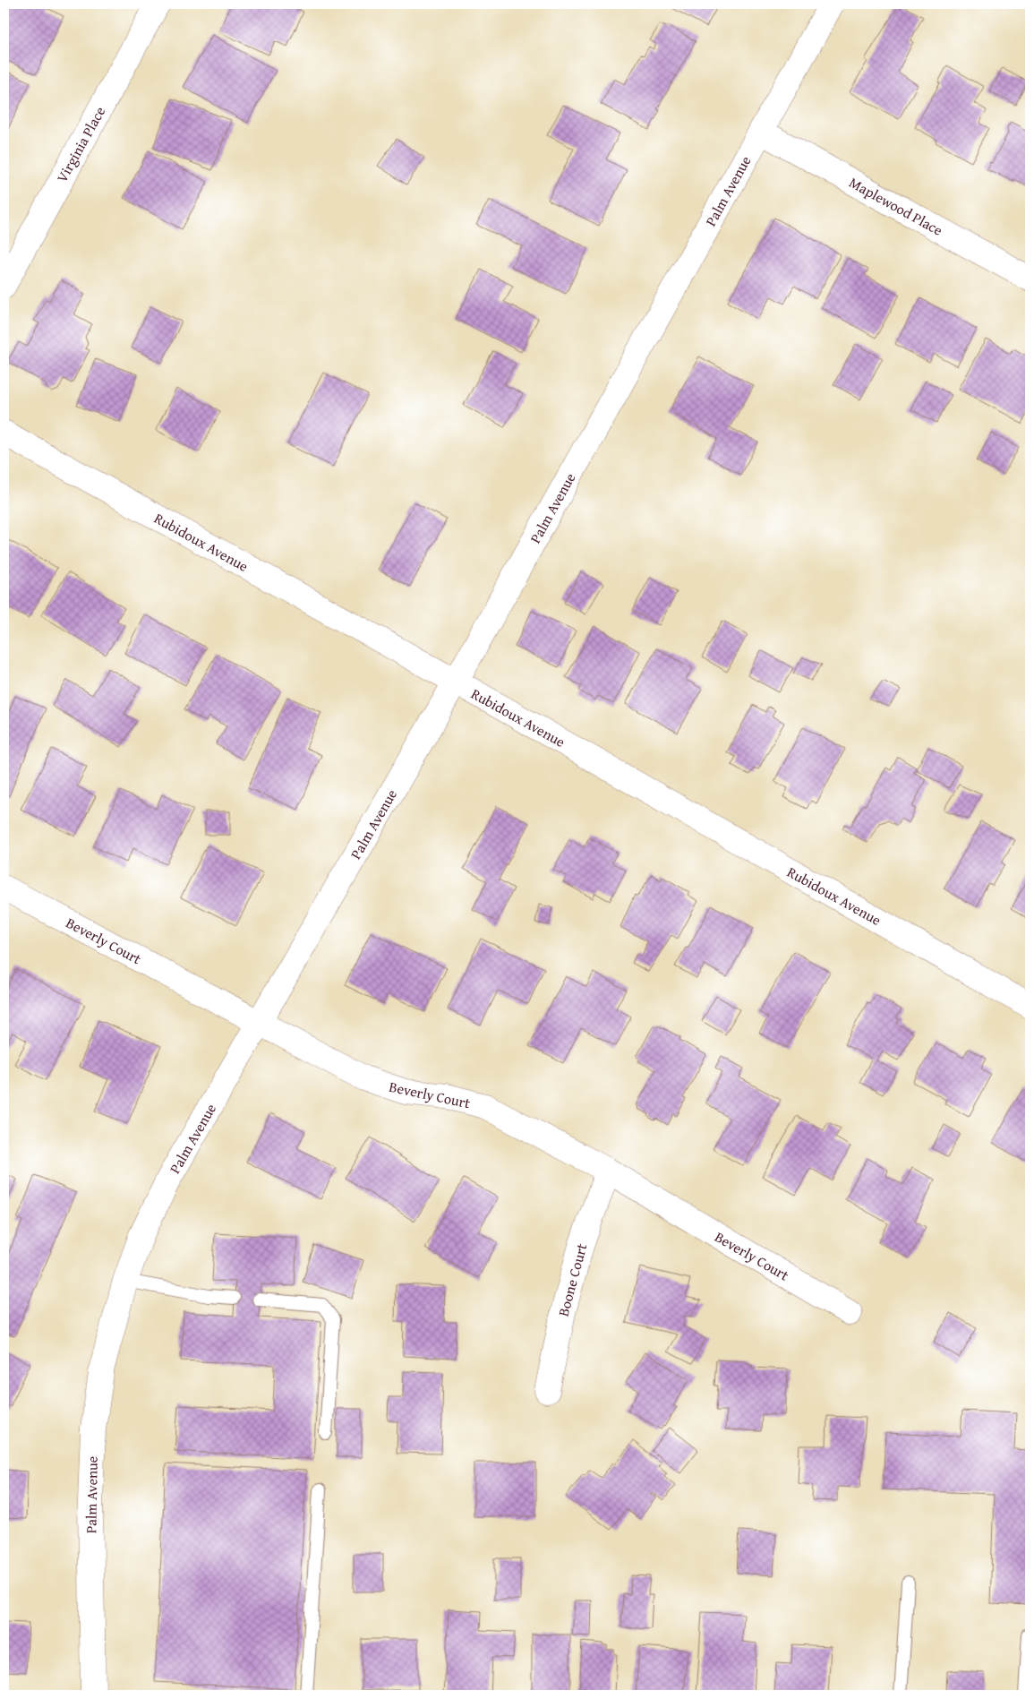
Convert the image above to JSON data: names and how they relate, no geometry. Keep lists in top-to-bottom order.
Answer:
{
  "streets": {
    "street": [
      "Virginia Place",
      "Palm Avenue",
      "Maplewood Place",
      "Rubidoux Avenue",
      "Beverly Court",
      "Boone Court"
    ]
  },
  "crossings": [
    ["Palm Avenue", "Maplewood Place"],
    ["Palm Avenue", "Rubidoux Avenue"],
    ["Palm Avenue", "Beverly Court"],
    ["Beverly Court", "Boone Court"]
  ]
}
